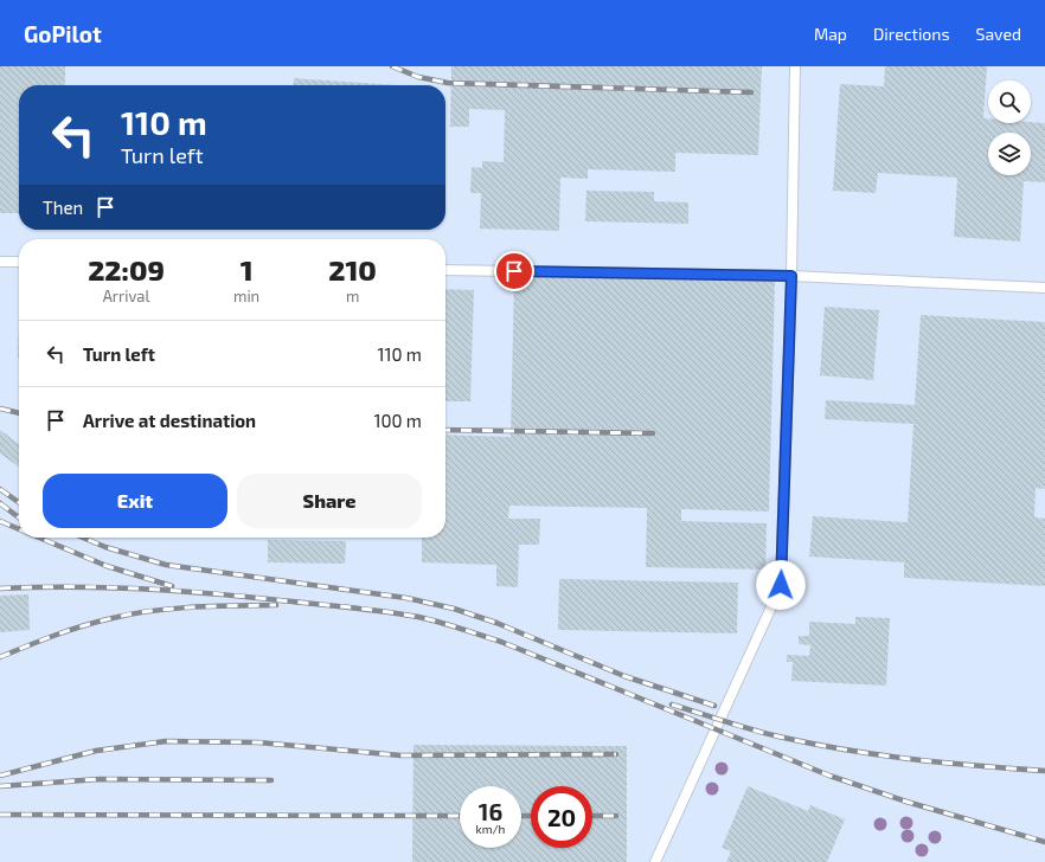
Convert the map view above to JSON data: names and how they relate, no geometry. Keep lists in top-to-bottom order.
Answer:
{
  "page": {
    "header": "GoPilot",
    "nav": ["Map", "Directions", "Saved"],
    "turn": ["110 m", "Turn left"],
    "then": "Then",
    "eta": [
      "22:09",
      "Arrival",
      "1",
      "min",
      "210",
      "m"
    ],
    "list": [
      {
        "name": "Turn left",
        "value": "110 m"
      },
      {
        "name": "Arrive at destination",
        "value": "100 m"
      }
    ],
    "buttons": ["Exit", "Share"],
    "speed": "16 km/h",
    "limit": "20"
  }
}
